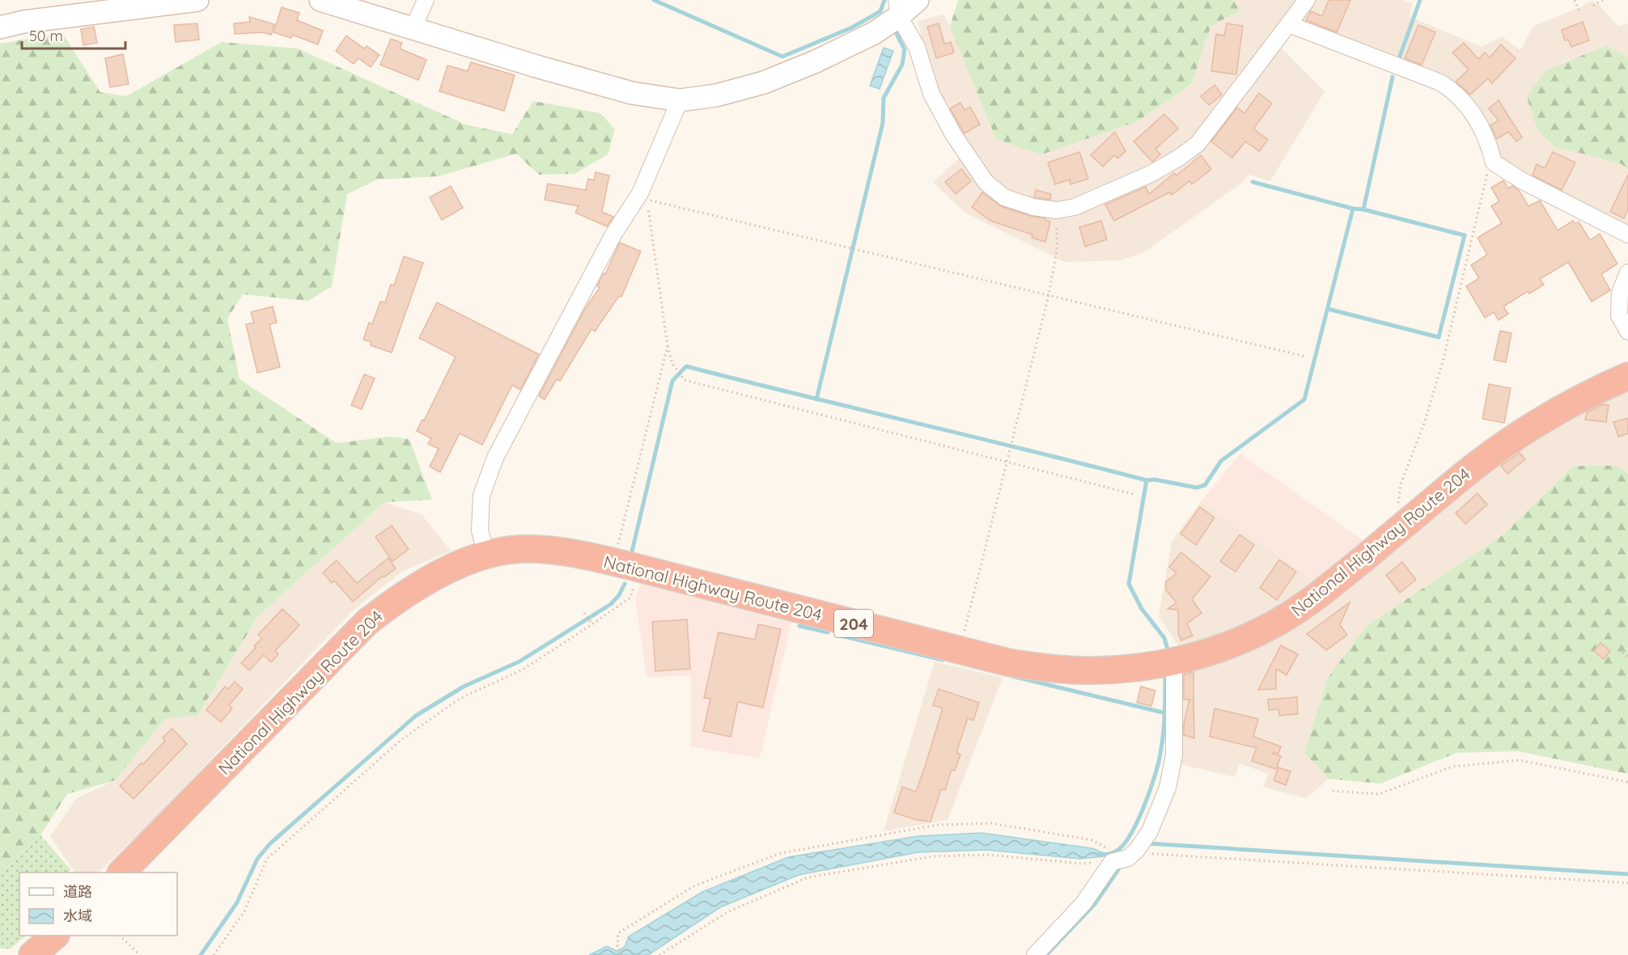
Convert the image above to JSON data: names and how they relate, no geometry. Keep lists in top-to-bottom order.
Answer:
{
  "streets": {
    "highway": ["National Highway Route 204", "204"]
  },
  "legend": ["道路", "水域"],
  "scale_bar": "50 m"
}
